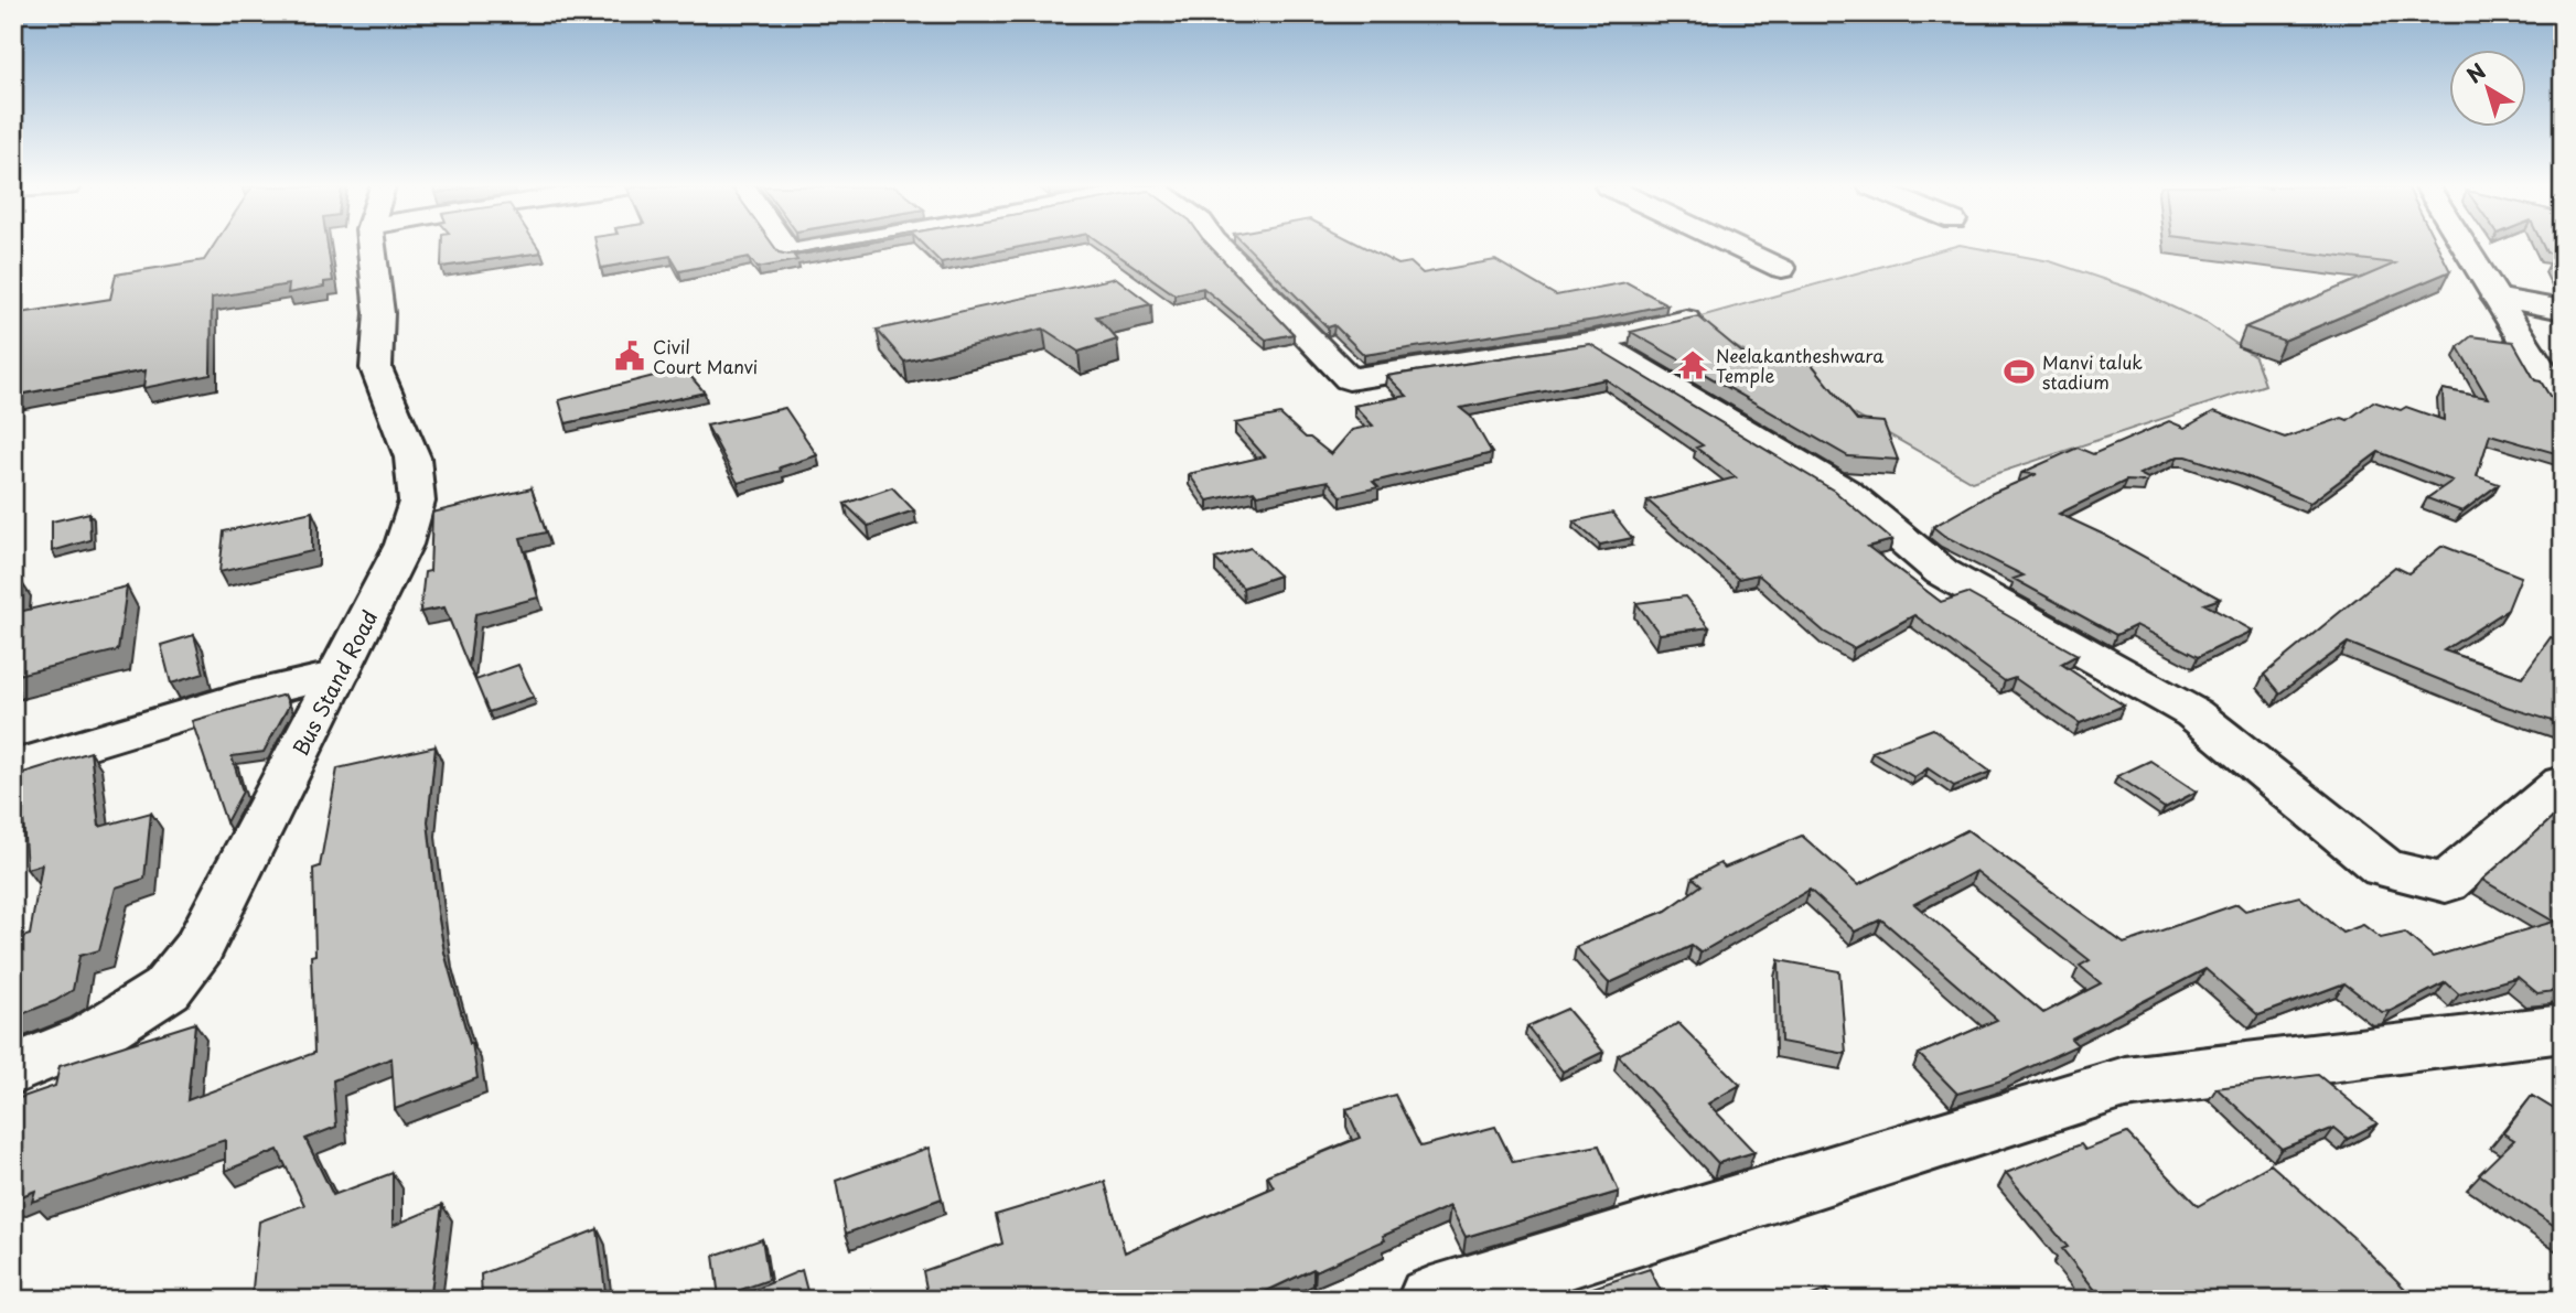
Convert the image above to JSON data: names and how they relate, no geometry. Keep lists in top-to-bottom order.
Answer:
{
  "streets": {
    "street": ["Bus Stand Road"]
  },
  "places": {
    "public building": ["Civil Court Manvi"],
    "temple": ["Neelakantheshwara Temple"],
    "sports": ["Manvi taluk stadium"]
  },
  "north": "top left"
}
